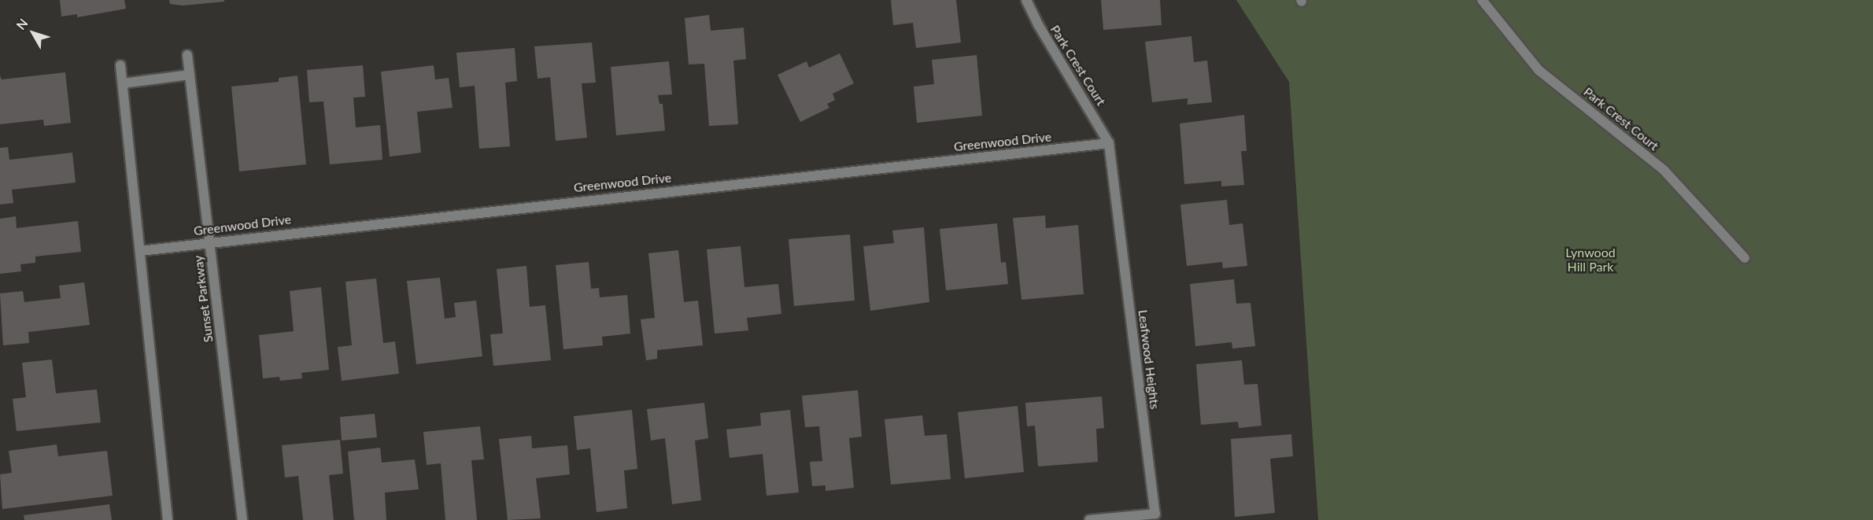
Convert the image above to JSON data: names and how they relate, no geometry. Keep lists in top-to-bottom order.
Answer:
{
  "streets": {
    "street": [
      "Park Crest Court",
      "Greenwood Drive",
      "Sunset Parkway",
      "Leafwood Heights"
    ]
  },
  "crossings": [
    ["Park Crest Court", "Greenwood Drive"],
    ["Park Crest Court", "Leafwood Heights"],
    ["Greenwood Drive", "Sunset Parkway"],
    ["Greenwood Drive", "Leafwood Heights"]
  ],
  "parks": ["Lynwood Hill Park"],
  "north": "top left"
}
